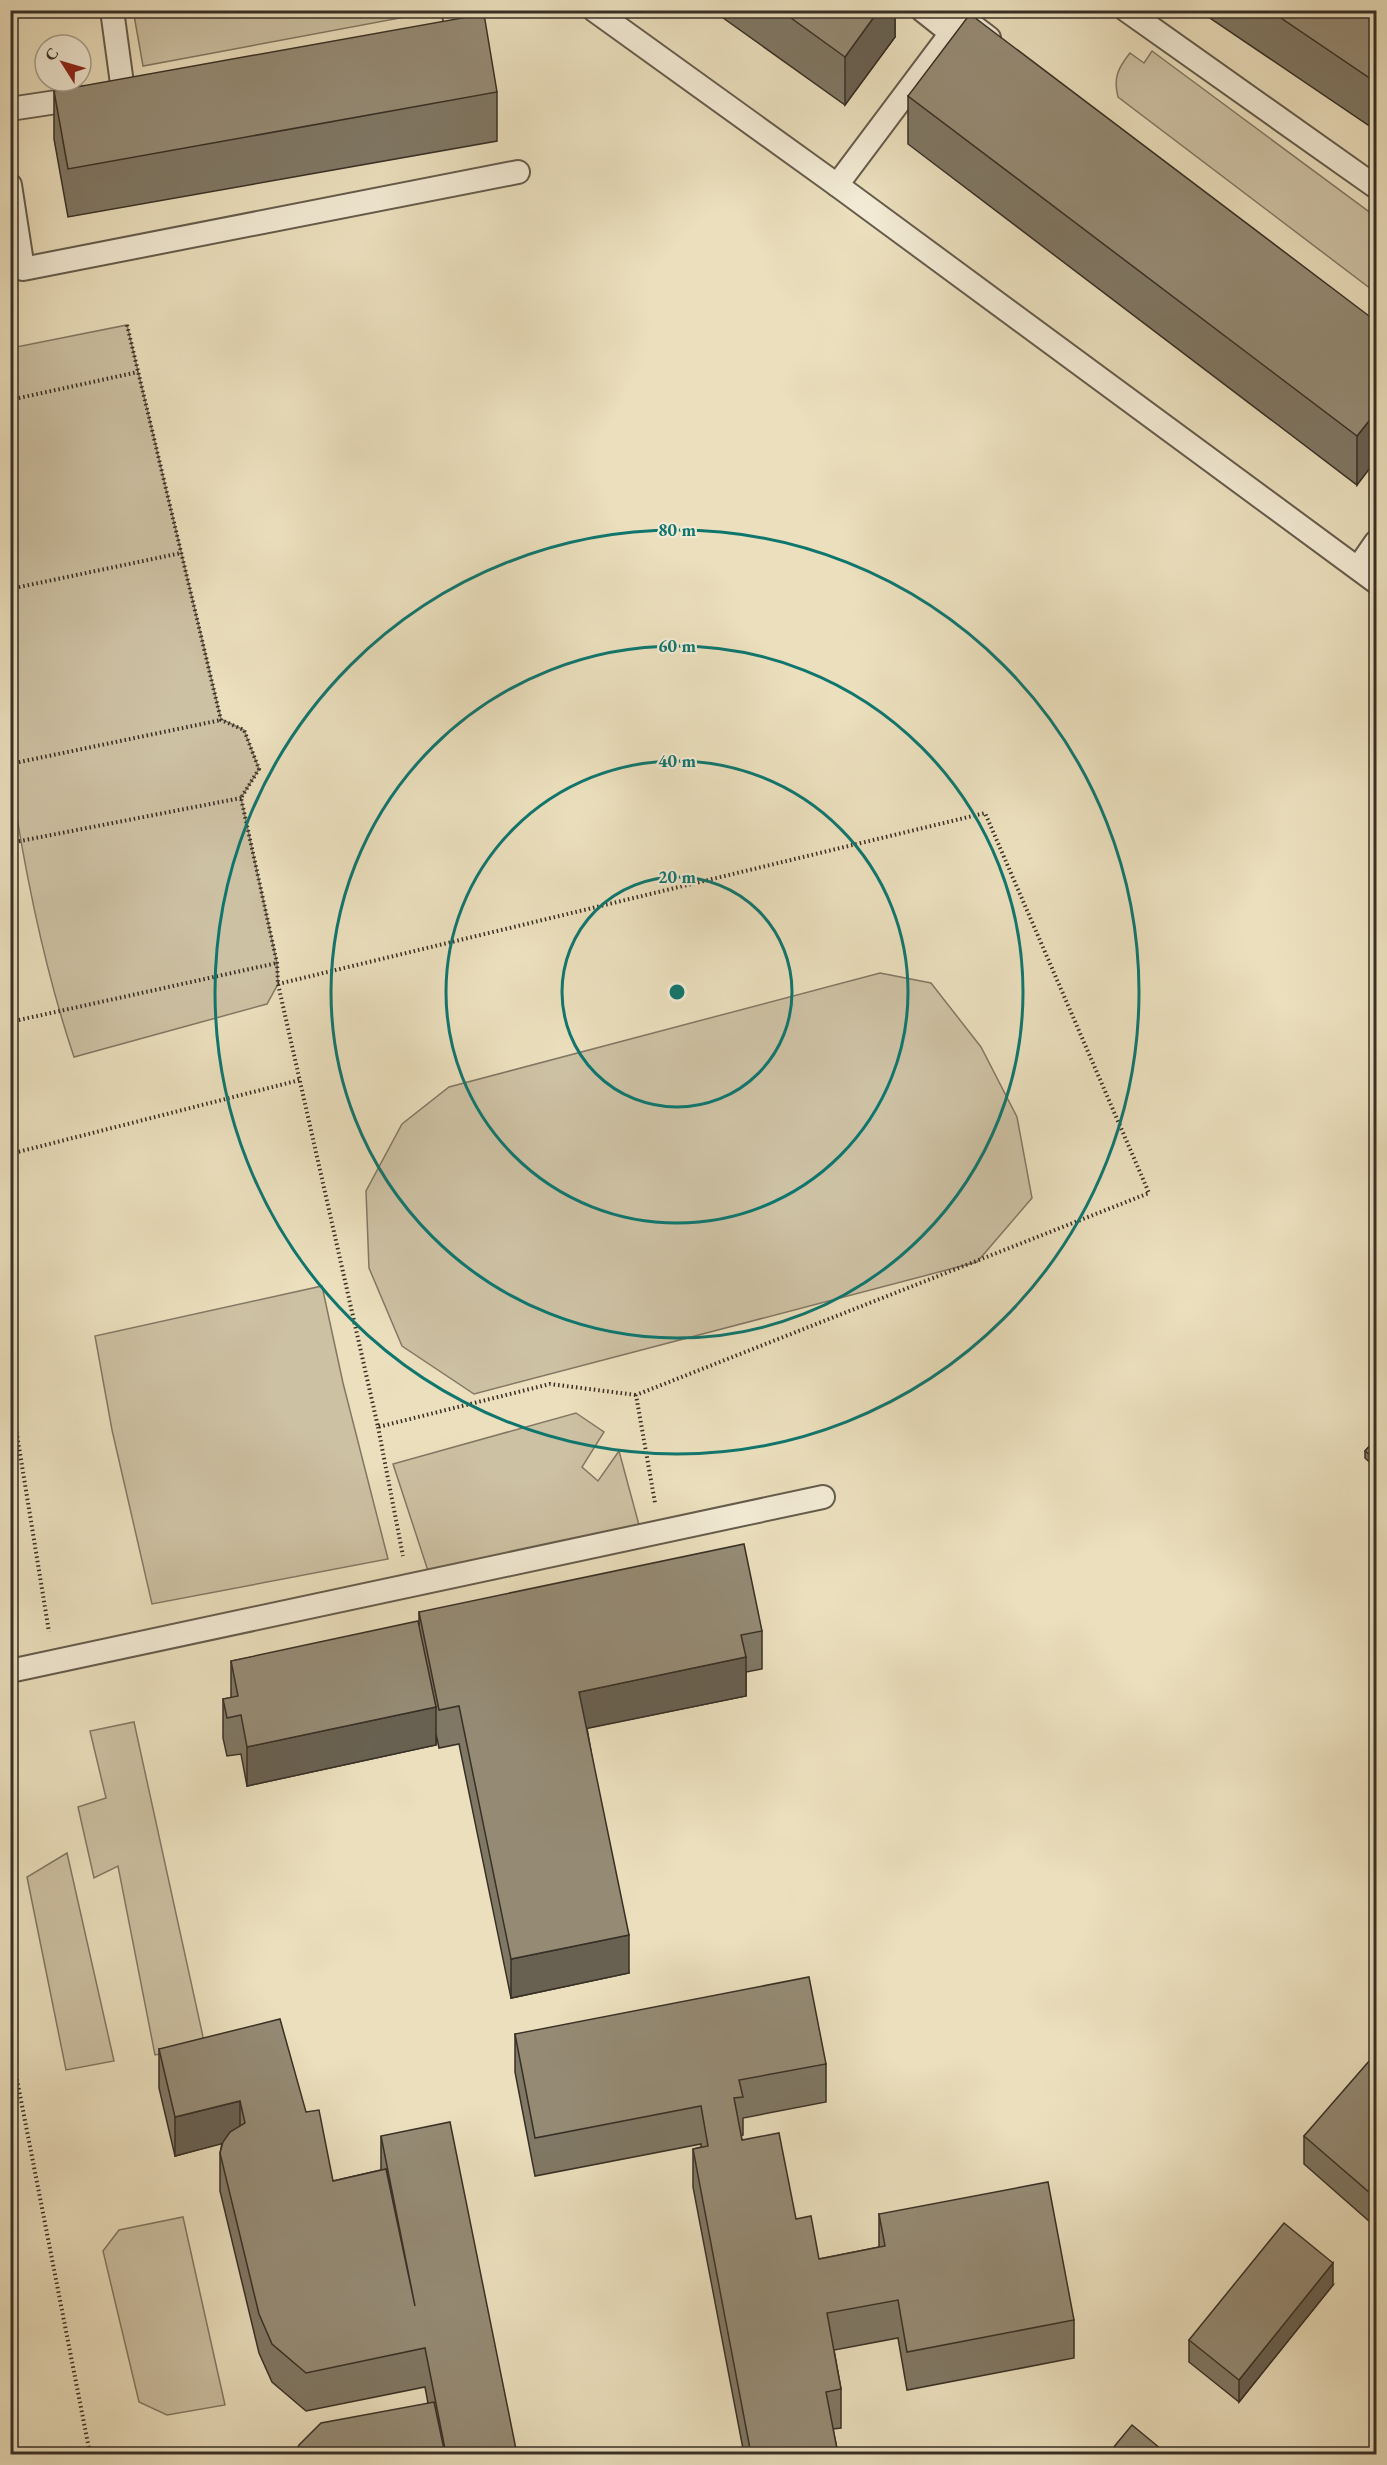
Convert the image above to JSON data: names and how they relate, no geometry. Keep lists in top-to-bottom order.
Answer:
{
  "north": "top left",
  "rings": [
    "80 m",
    "60 m",
    "40 m",
    "20 m"
  ]
}
